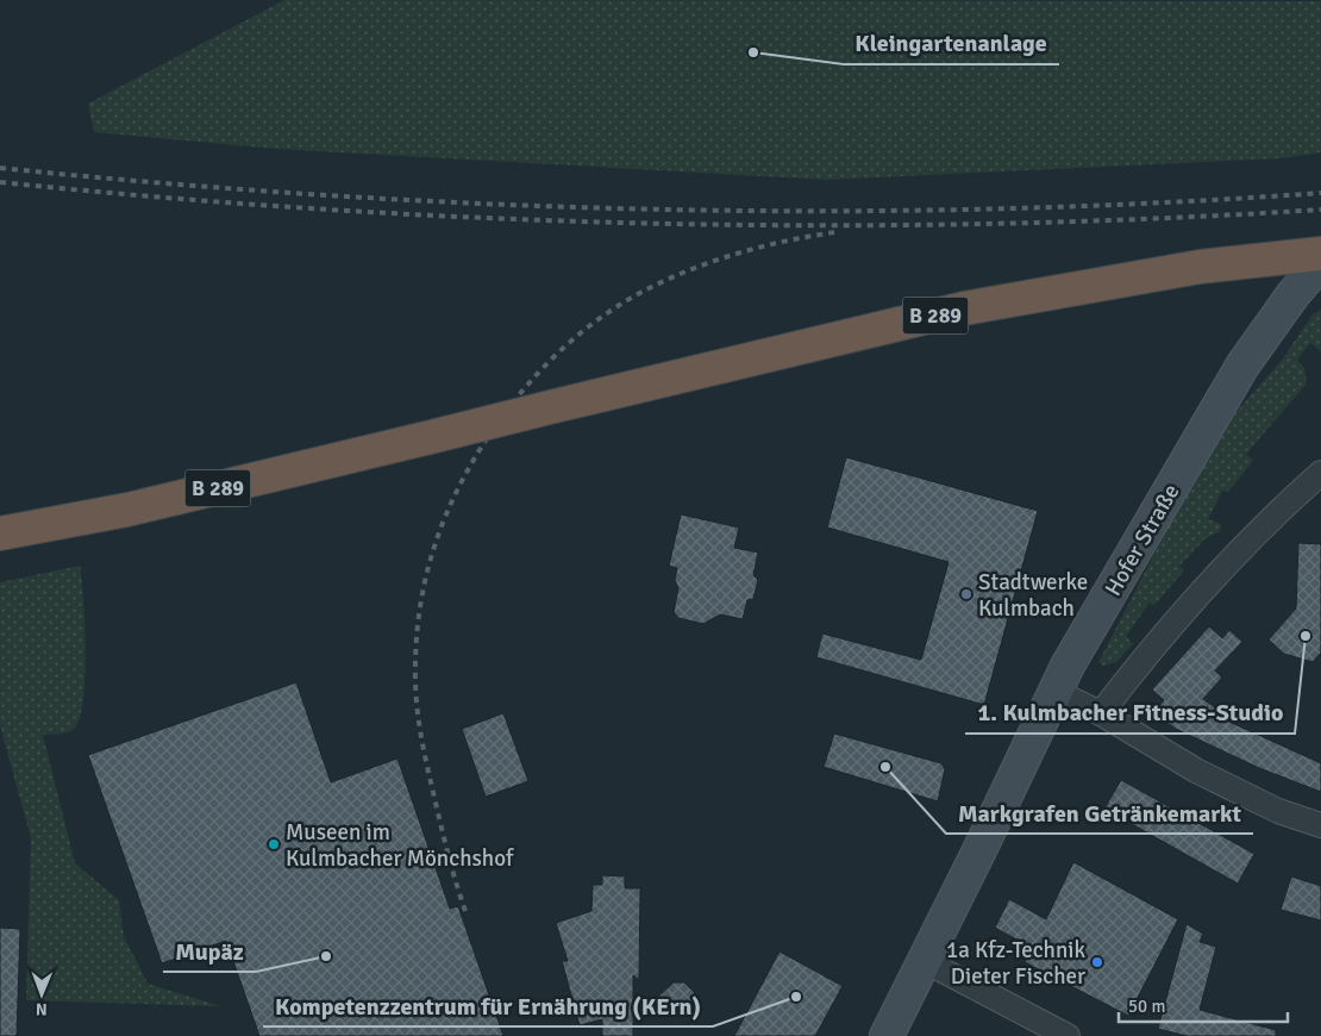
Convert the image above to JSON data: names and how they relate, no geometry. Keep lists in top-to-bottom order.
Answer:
{
  "streets": {
    "highway": ["B 289"],
    "street": ["Hofer Straße"]
  },
  "places": [
    "Kleingartenanlage",
    "Stadtwerke Kulmbach",
    "1. Kulmbacher Fitness-Studio",
    "Markgrafen Getränkemarkt",
    "Museen im Kulmbacher Mönchshof",
    "Mupäz",
    "1a Kfz-Technik Dieter Fischer",
    "Kompetenzzentrum für Ernährung (KErn)"
  ],
  "scale_bar": "50 m",
  "north": "bottom"
}
